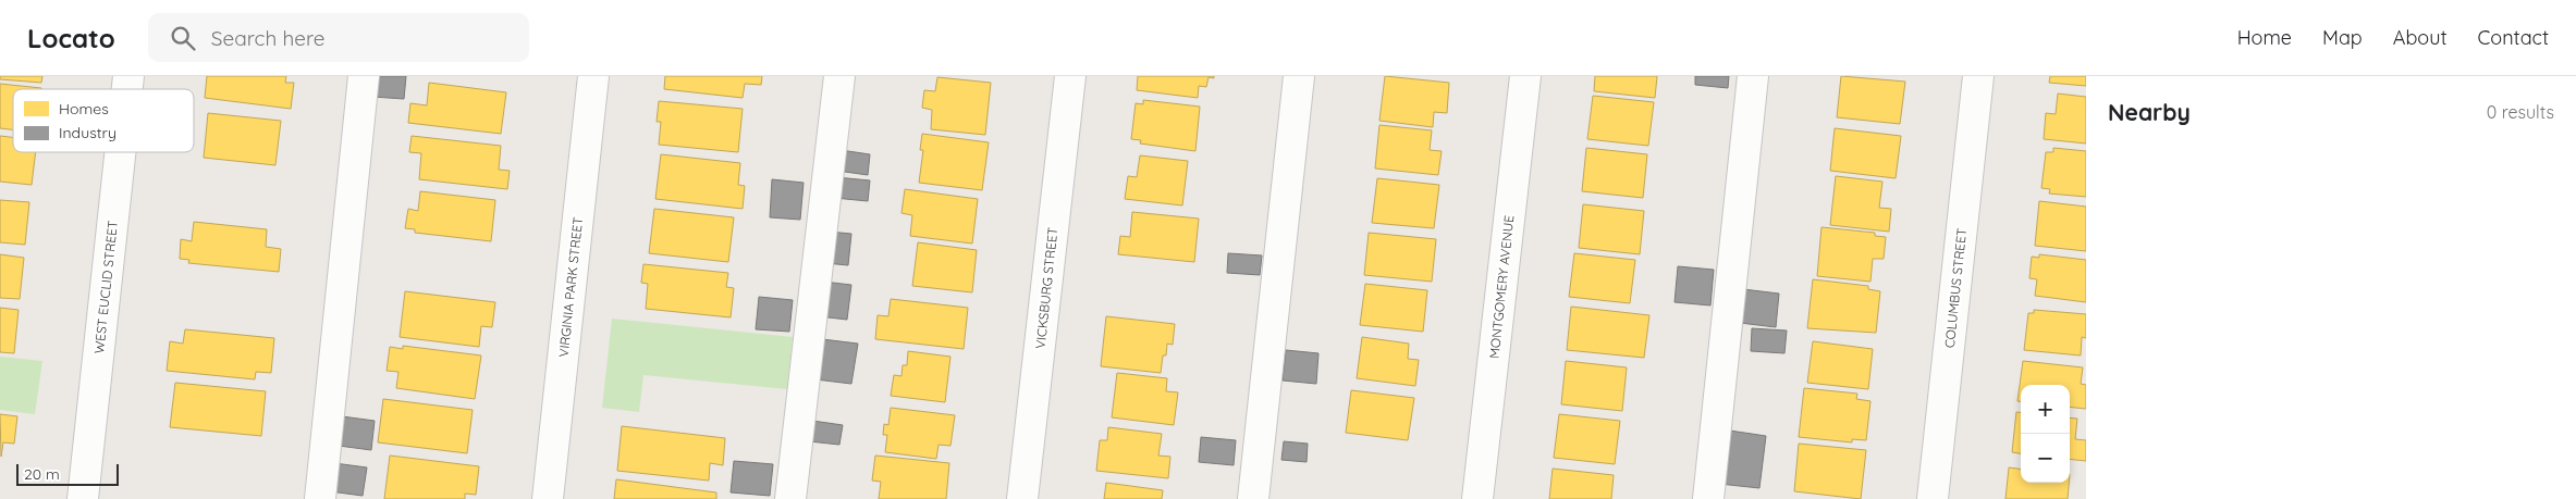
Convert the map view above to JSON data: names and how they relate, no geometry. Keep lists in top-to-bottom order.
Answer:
{
  "streets": {
    "street": [
      "WEST EUCLID STREET",
      "VIRGINIA PARK STREET",
      "MONTGOMERY AVENUE",
      "VICKSBURG STREET",
      "COLUMBUS STREET"
    ]
  },
  "legend": ["Homes", "Industry"],
  "scale_bar": "20 m",
  "page": {
    "header": "Locato",
    "search": "Search here",
    "nav": [
      "Home",
      "Map",
      "About",
      "Contact"
    ],
    "heading": ["Nearby", "0 results"],
    "map_buttons": ["+", "−"],
    "scale": "20 m"
  }
}
